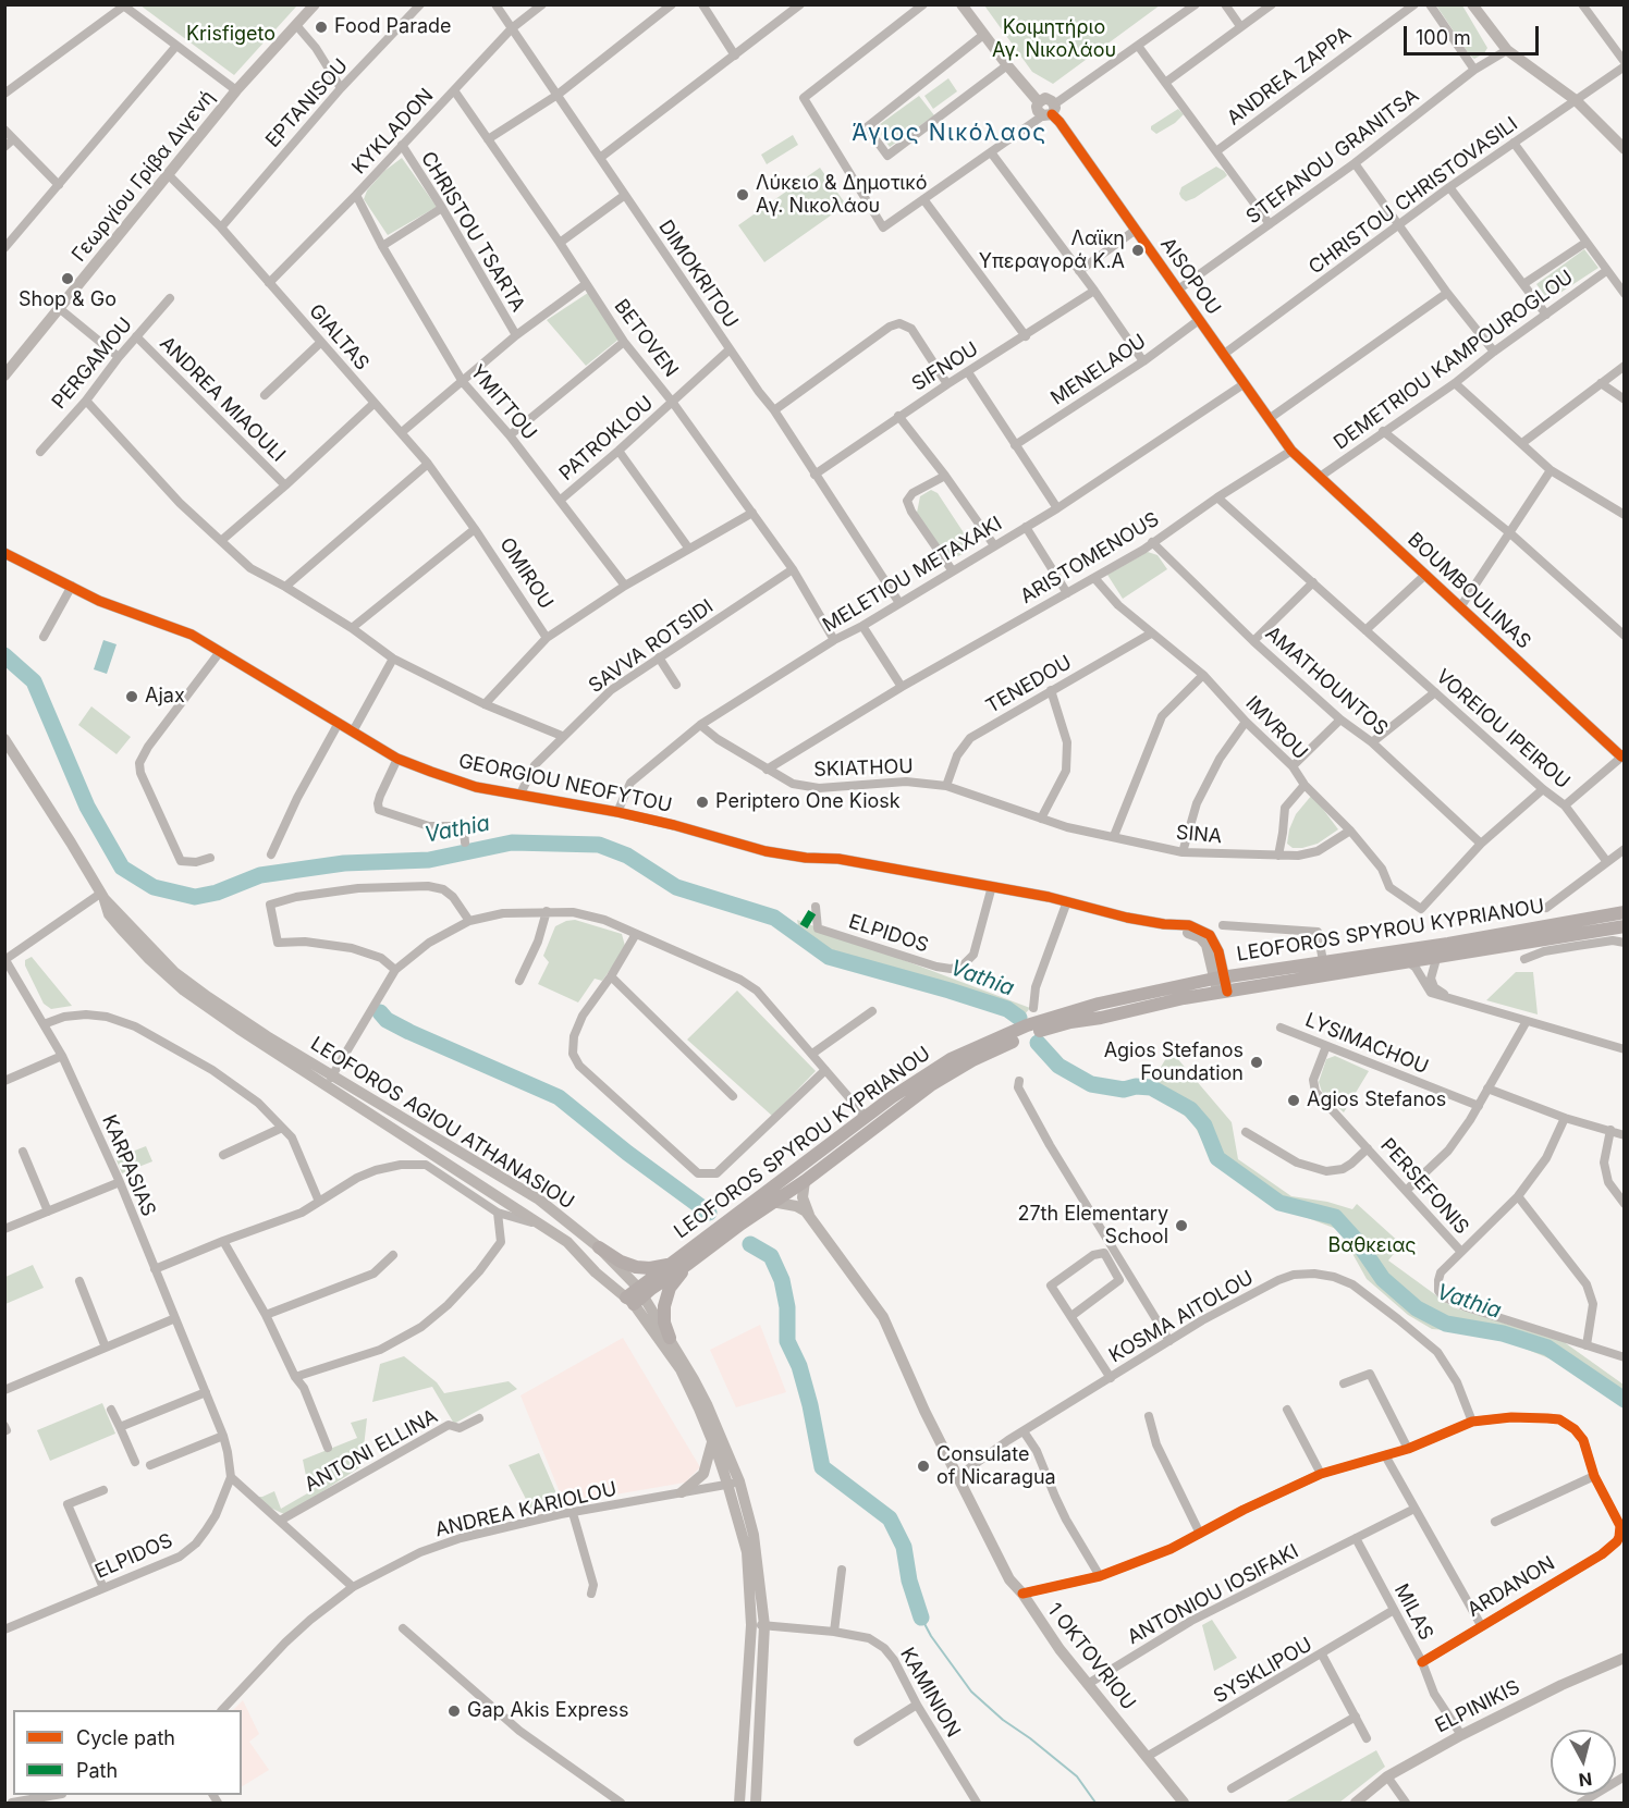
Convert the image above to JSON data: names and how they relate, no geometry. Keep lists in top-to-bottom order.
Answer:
{
  "streets": {
    "main road": ["LEOFOROS SPYROU KYPRIANOU"],
    "street": [
      "ANDREA ZAPPA",
      "EPTANISOU",
      "KYKLADON",
      "STEFANOU GRANITSA",
      "Γεωργίου Γρίβα Διγενή",
      "CHRISTOU CHRISTOVASILI",
      "CHRISTOU TSARTA",
      "DIMOKRITOU",
      "AISOPOU",
      "GIALTAS",
      "BETOVEN",
      "DEMETRIOU KAMPOUROGLOU",
      "PERGAMOU",
      "SIFNOU",
      "MENELAOU",
      "ANDREA MIAOULI",
      "YMITTOU",
      "PATROKLOU",
      "ARISTOMENOUS",
      "OMIROU",
      "MELETIOU METAXAKI",
      "BOUMBOULINAS",
      "SAVVA ROTSIDI",
      "AMATHOUNTOS",
      "TENEDOU",
      "IMVROU",
      "VOREIOU IPEIROU",
      "SKIATHOU",
      "GEORGIOU NEOFYTOU",
      "SINA",
      "ELPIDOS",
      "LYSIMACHOU",
      "LEOFOROS AGIOU ATHANASIOU",
      "KARPASIAS",
      "PERSEFONIS",
      "KOSMA AITOLOU",
      "ANTONI ELLINA",
      "ANDREA KARIOLOU",
      "ARDANON",
      "ANTONIOU IOSIFAKI",
      "MILAS",
      "1 OKTOVRIOU",
      "SYSKLIPOU",
      "KAMINION",
      "ELPINIKIS"
    ]
  },
  "crossings": [
    ["EPTANISOU", "GIALTAS"],
    ["KYKLADON", "CHRISTOU TSARTA"],
    ["KYKLADON", "DIMOKRITOU"],
    ["KYKLADON", "GIALTAS"],
    ["KYKLADON", "BETOVEN"],
    ["KYKLADON", "YMITTOU"],
    ["STEFANOU GRANITSA", "AISOPOU"],
    ["Γεωργίου Γρίβα Διγενή", "GIALTAS"],
    ["CHRISTOU CHRISTOVASILI", "AISOPOU"],
    ["DIMOKRITOU", "SIFNOU"],
    ["DIMOKRITOU", "PATROKLOU"],
    ["DIMOKRITOU", "MELETIOU METAXAKI"],
    ["AISOPOU", "MENELAOU"],
    ["AISOPOU", "ARISTOMENOUS"],
    ["AISOPOU", "MELETIOU METAXAKI"],
    ["AISOPOU", "BOUMBOULINAS"],
    ["GIALTAS", "OMIROU"],
    ["BETOVEN", "PATROKLOU"],
    ["BETOVEN", "MELETIOU METAXAKI"],
    ["BETOVEN", "SAVVA ROTSIDI"],
    ["DEMETRIOU KAMPOUROGLOU", "BOUMBOULINAS"],
    ["PERGAMOU", "ANDREA MIAOULI"],
    ["YMITTOU", "PATROKLOU"],
    ["ARISTOMENOUS", "BOUMBOULINAS"],
    ["ARISTOMENOUS", "AMATHOUNTOS"],
    ["ARISTOMENOUS", "IMVROU"],
    ["ARISTOMENOUS", "VOREIOU IPEIROU"],
    ["ARISTOMENOUS", "SKIATHOU"],
    ["MELETIOU METAXAKI", "SKIATHOU"],
    ["MELETIOU METAXAKI", "GEORGIOU NEOFYTOU"],
    ["SAVVA ROTSIDI", "GEORGIOU NEOFYTOU"],
    ["AMATHOUNTOS", "IMVROU"],
    ["TENEDOU", "IMVROU"],
    ["TENEDOU", "SKIATHOU"],
    ["IMVROU", "SINA"],
    ["SKIATHOU", "SINA"],
    ["GEORGIOU NEOFYTOU", "LEOFOROS SPYROU KYPRIANOU"],
    ["GEORGIOU NEOFYTOU", "ELPIDOS"],
    ["LEOFOROS SPYROU KYPRIANOU", "LEOFOROS AGIOU ATHANASIOU"],
    ["LEOFOROS SPYROU KYPRIANOU", "1 OKTOVRIOU"],
    ["LYSIMACHOU", "PERSEFONIS"],
    ["LEOFOROS AGIOU ATHANASIOU", "ANDREA KARIOLOU"],
    ["LEOFOROS AGIOU ATHANASIOU", "KAMINION"],
    ["KOSMA AITOLOU", "1 OKTOVRIOU"],
    ["ARDANON", "MILAS"],
    ["ANTONIOU IOSIFAKI", "MILAS"],
    ["ANTONIOU IOSIFAKI", "1 OKTOVRIOU"],
    ["MILAS", "SYSKLIPOU"],
    ["MILAS", "ELPINIKIS"],
    ["1 OKTOVRIOU", "SYSKLIPOU"]
  ],
  "districts": ["Άγιος Νικόλαος"],
  "water": ["Vathia"],
  "parks": ["Κοιμητήριο Αγ. Νικολάου", "Krisfigeto", "Βαθκειας"],
  "places": [
    "Food Parade",
    "Λύκειο & Δημοτικό Αγ. Νικολάου",
    "Λαϊκη Υπεραγορά Κ.Α",
    "Shop & Go",
    "Ajax",
    "Periptero One Kiosk",
    "Agios Stefanos Foundation",
    "Agios Stefanos",
    "27th Elementary School",
    "Consulate of Nicaragua",
    "Gap Akis Express"
  ],
  "legend": ["Cycle path", "Path"],
  "scale_bar": "100 m",
  "north": "bottom"
}
